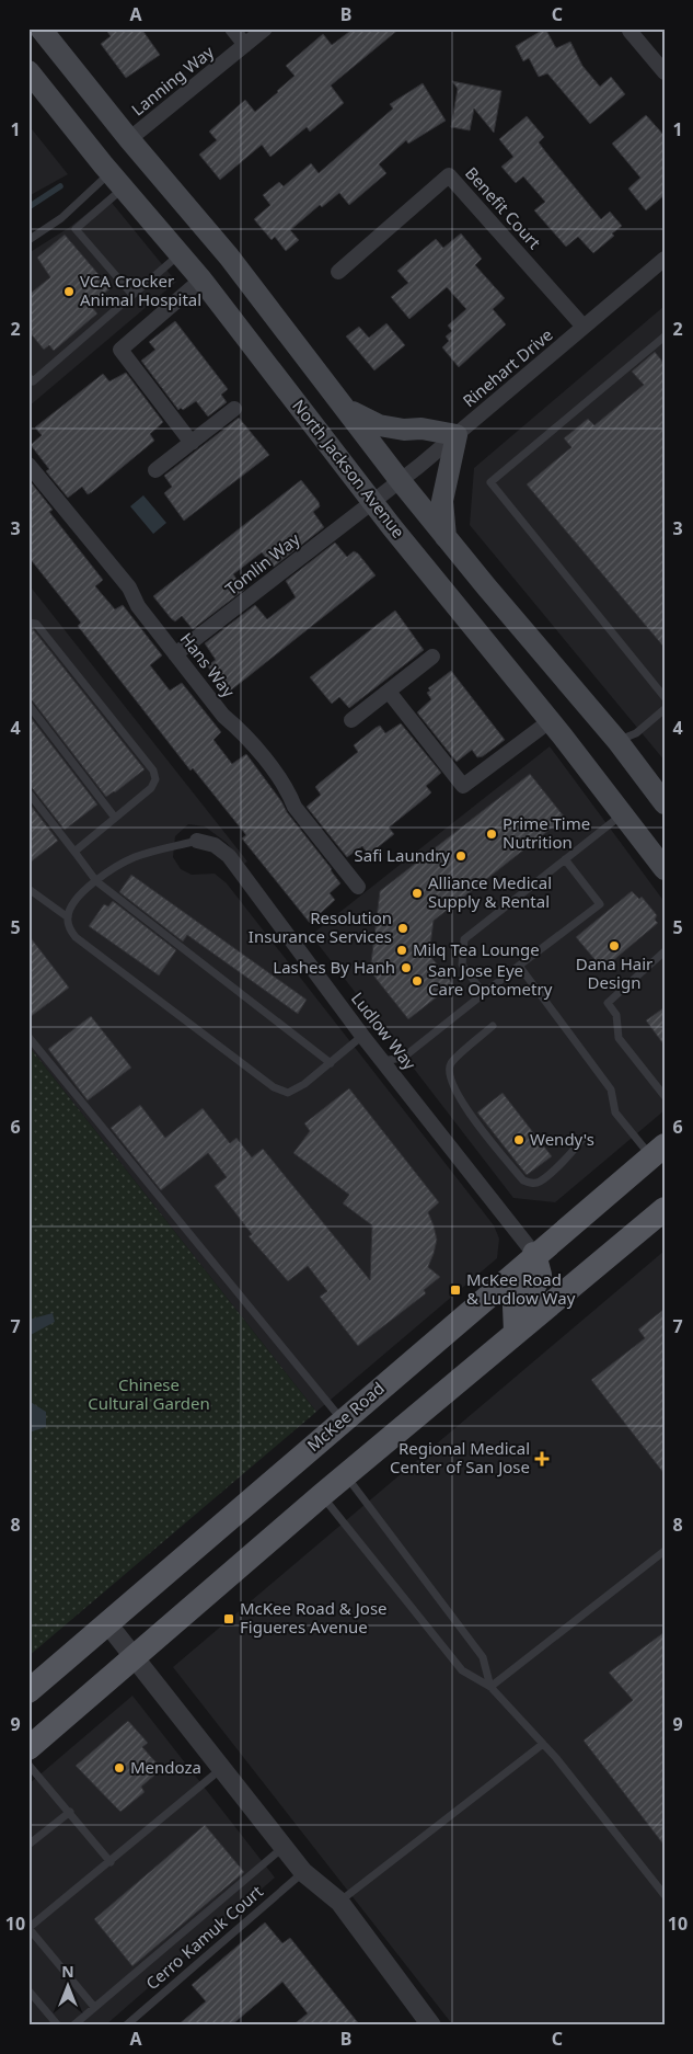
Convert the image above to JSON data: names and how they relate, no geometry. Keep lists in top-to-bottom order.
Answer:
{
  "streets": {
    "main road": ["North Jackson Avenue", "McKee Road"],
    "street": [
      "Lanning Way",
      "Benefit Court",
      "Rinehart Drive",
      "Tomlin Way",
      "Hans Way",
      "Ludlow Way"
    ],
    "lane": ["Cerro Kamuk Court"]
  },
  "crossings": [
    ["Lanning Way", "North Jackson Avenue"],
    ["Benefit Court", "Rinehart Drive"],
    ["Rinehart Drive", "North Jackson Avenue"],
    ["Rinehart Drive", "Tomlin Way"],
    ["North Jackson Avenue", "Tomlin Way"],
    ["Tomlin Way", "Hans Way"],
    ["Ludlow Way", "McKee Road"]
  ],
  "parks": ["Chinese Cultural Garden"],
  "places": {
    "other": [
      "VCA Crocker Animal Hospital",
      "Prime Time Nutrition",
      "Safi Laundry",
      "Alliance Medical Supply & Rental",
      "Resolution Insurance Services",
      "Dana Hair Design",
      "Milq Tea Lounge",
      "Lashes By Hanh",
      "San Jose Eye Care Optometry",
      "Wendy's",
      "Mendoza"
    ],
    "transit": ["McKee Road & Ludlow Way", "McKee Road & Jose Figueres Avenue"],
    "health": ["Regional Medical Center of San Jose"]
  },
  "north": "top",
  "grid": {
    "columns": ["A", "B", "C"],
    "rows": [
      "1",
      "2",
      "3",
      "4",
      "5",
      "6",
      "7",
      "8",
      "9",
      "10"
    ]
  }
}
